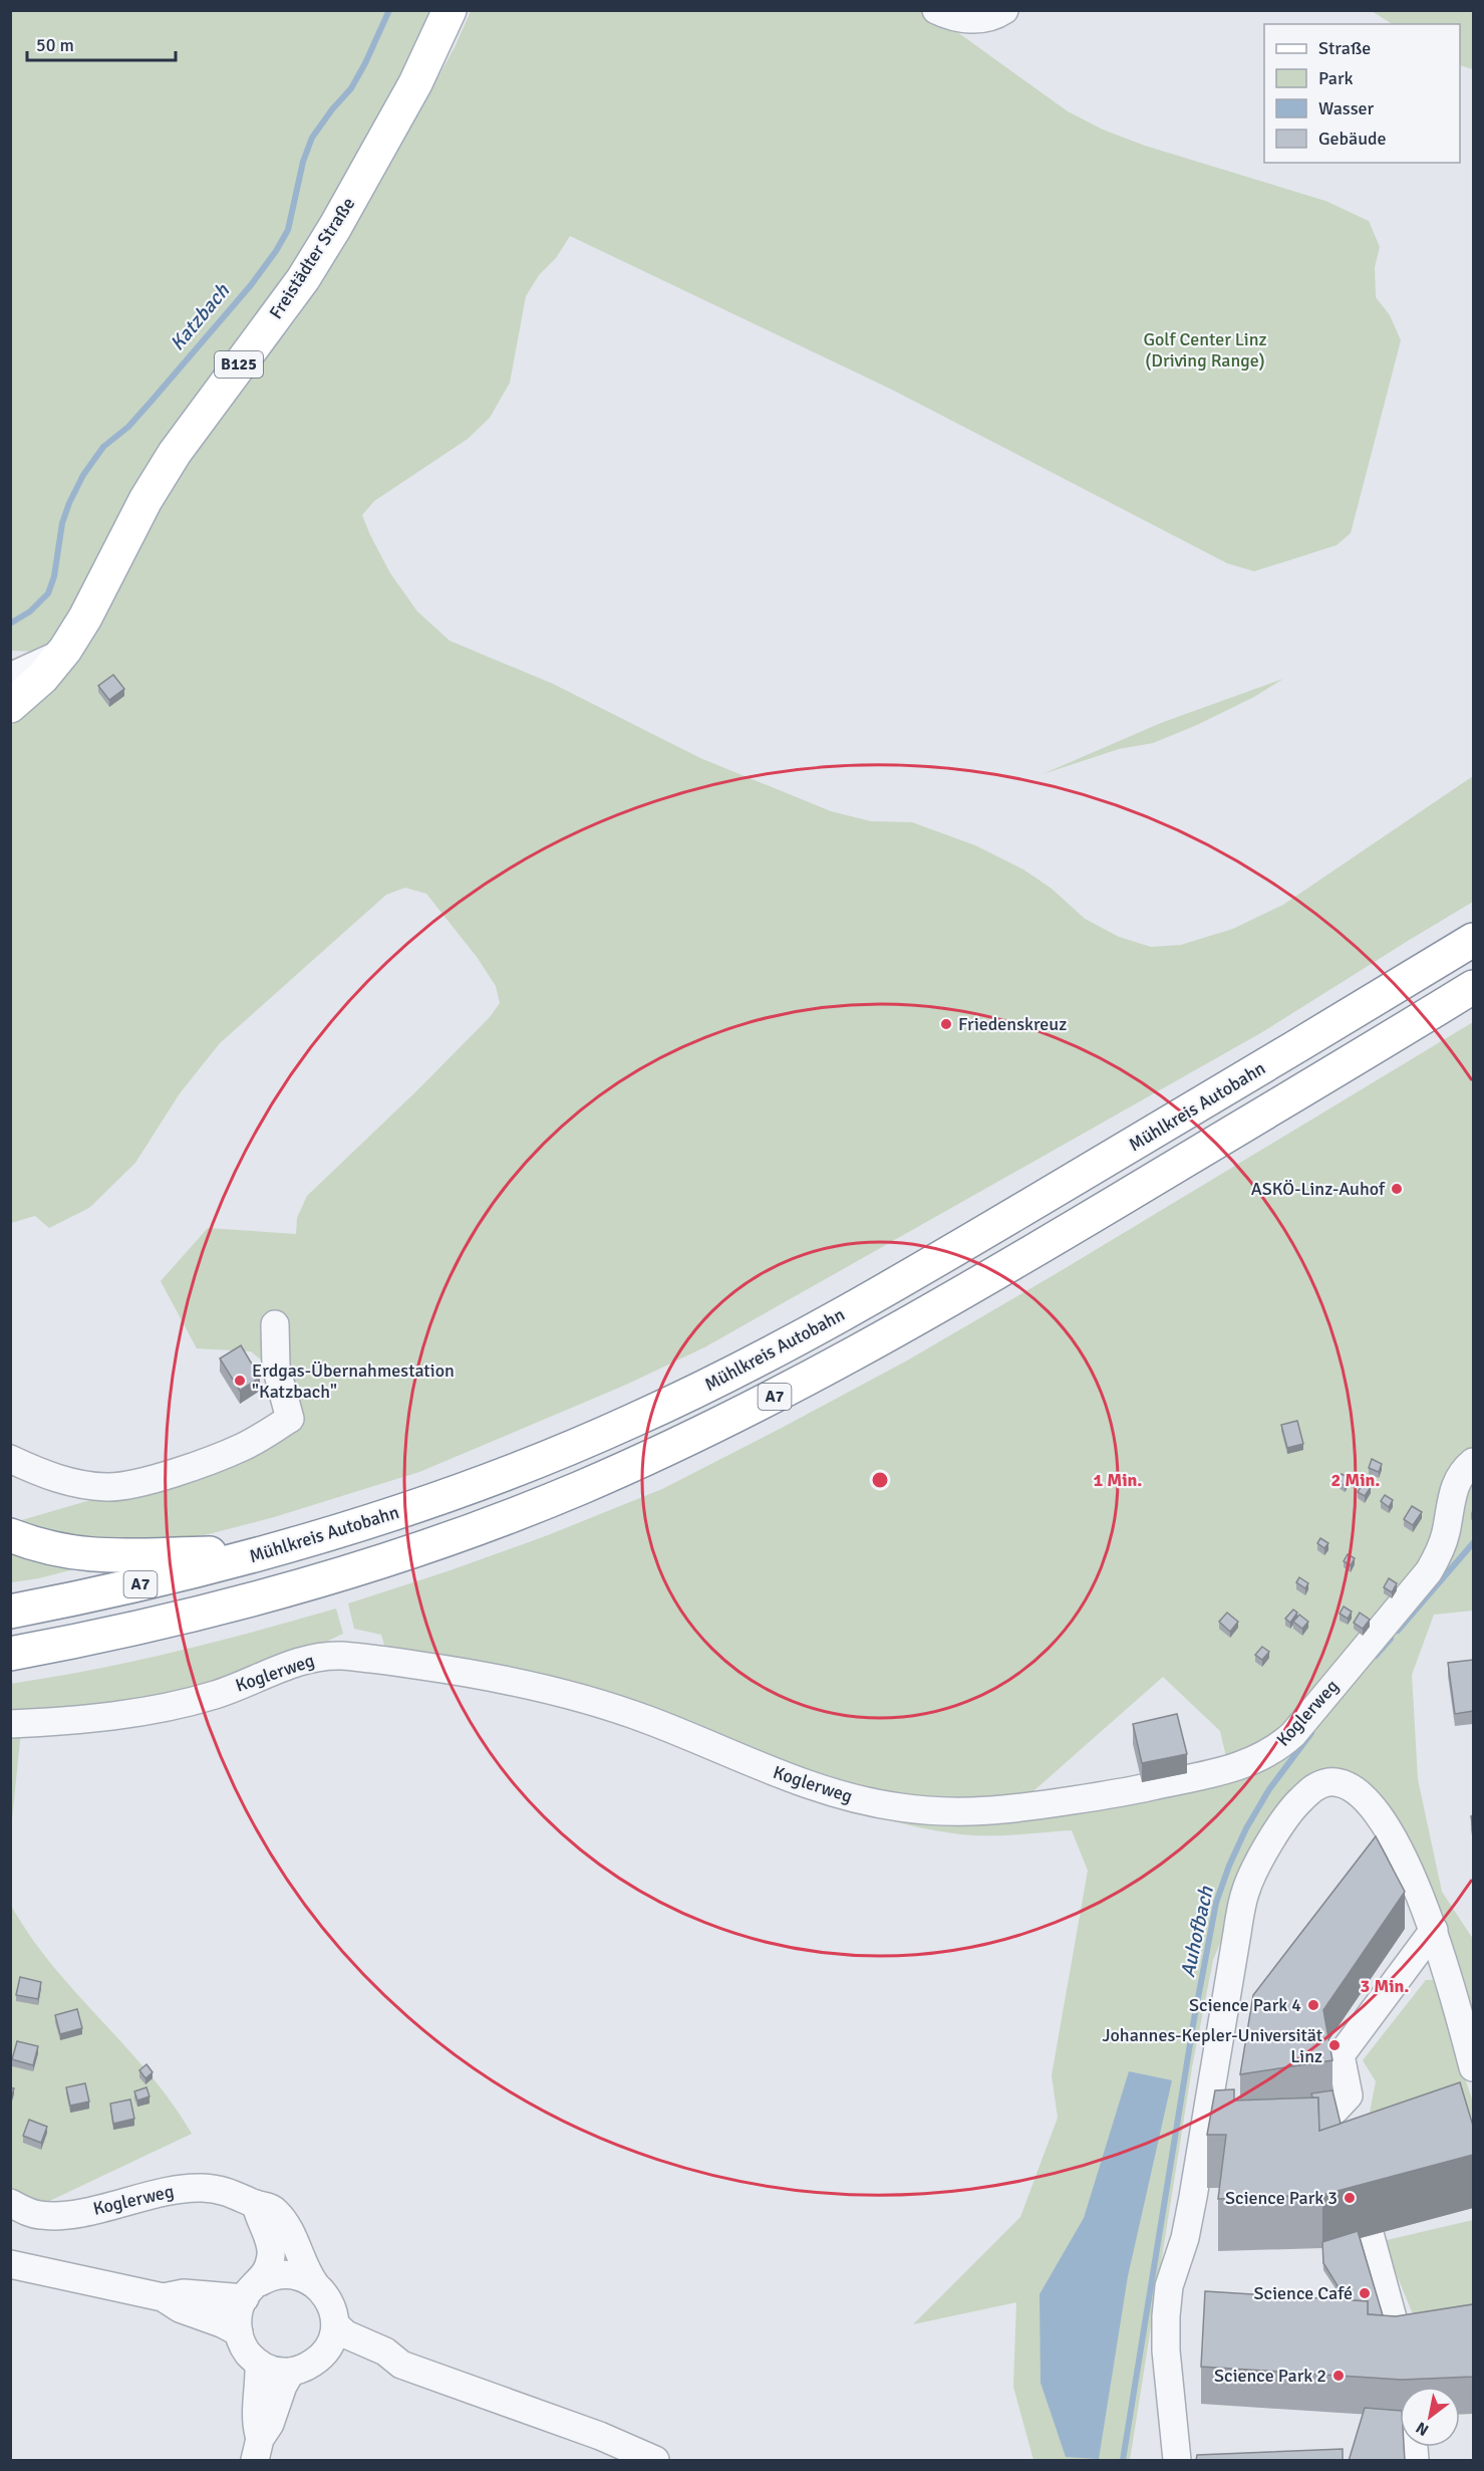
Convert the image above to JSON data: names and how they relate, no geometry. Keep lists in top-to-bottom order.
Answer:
{
  "streets": {
    "main road": [
      "Freistädter Straße",
      "B125",
      "Mühlkreis Autobahn",
      "A7"
    ],
    "street": ["Koglerweg"]
  },
  "water": ["Katzbach", "Auhofbach"],
  "parks": ["Golf Center Linz (Driving Range)"],
  "places": [
    "Friedenskreuz",
    "ASKÖ-Linz-Auhof",
    "Erdgas-Übernahmestation \"Katzbach\"",
    "Science Park 4",
    "Johannes-Kepler-Universität Linz",
    "Science Park 3",
    "Science Café",
    "Science Park 2"
  ],
  "legend": [
    "Straße",
    "Park",
    "Wasser",
    "Gebäude"
  ],
  "scale_bar": "50 m",
  "north": "bottom left",
  "rings": ["1 Min.", "2 Min.", "3 Min."]
}
